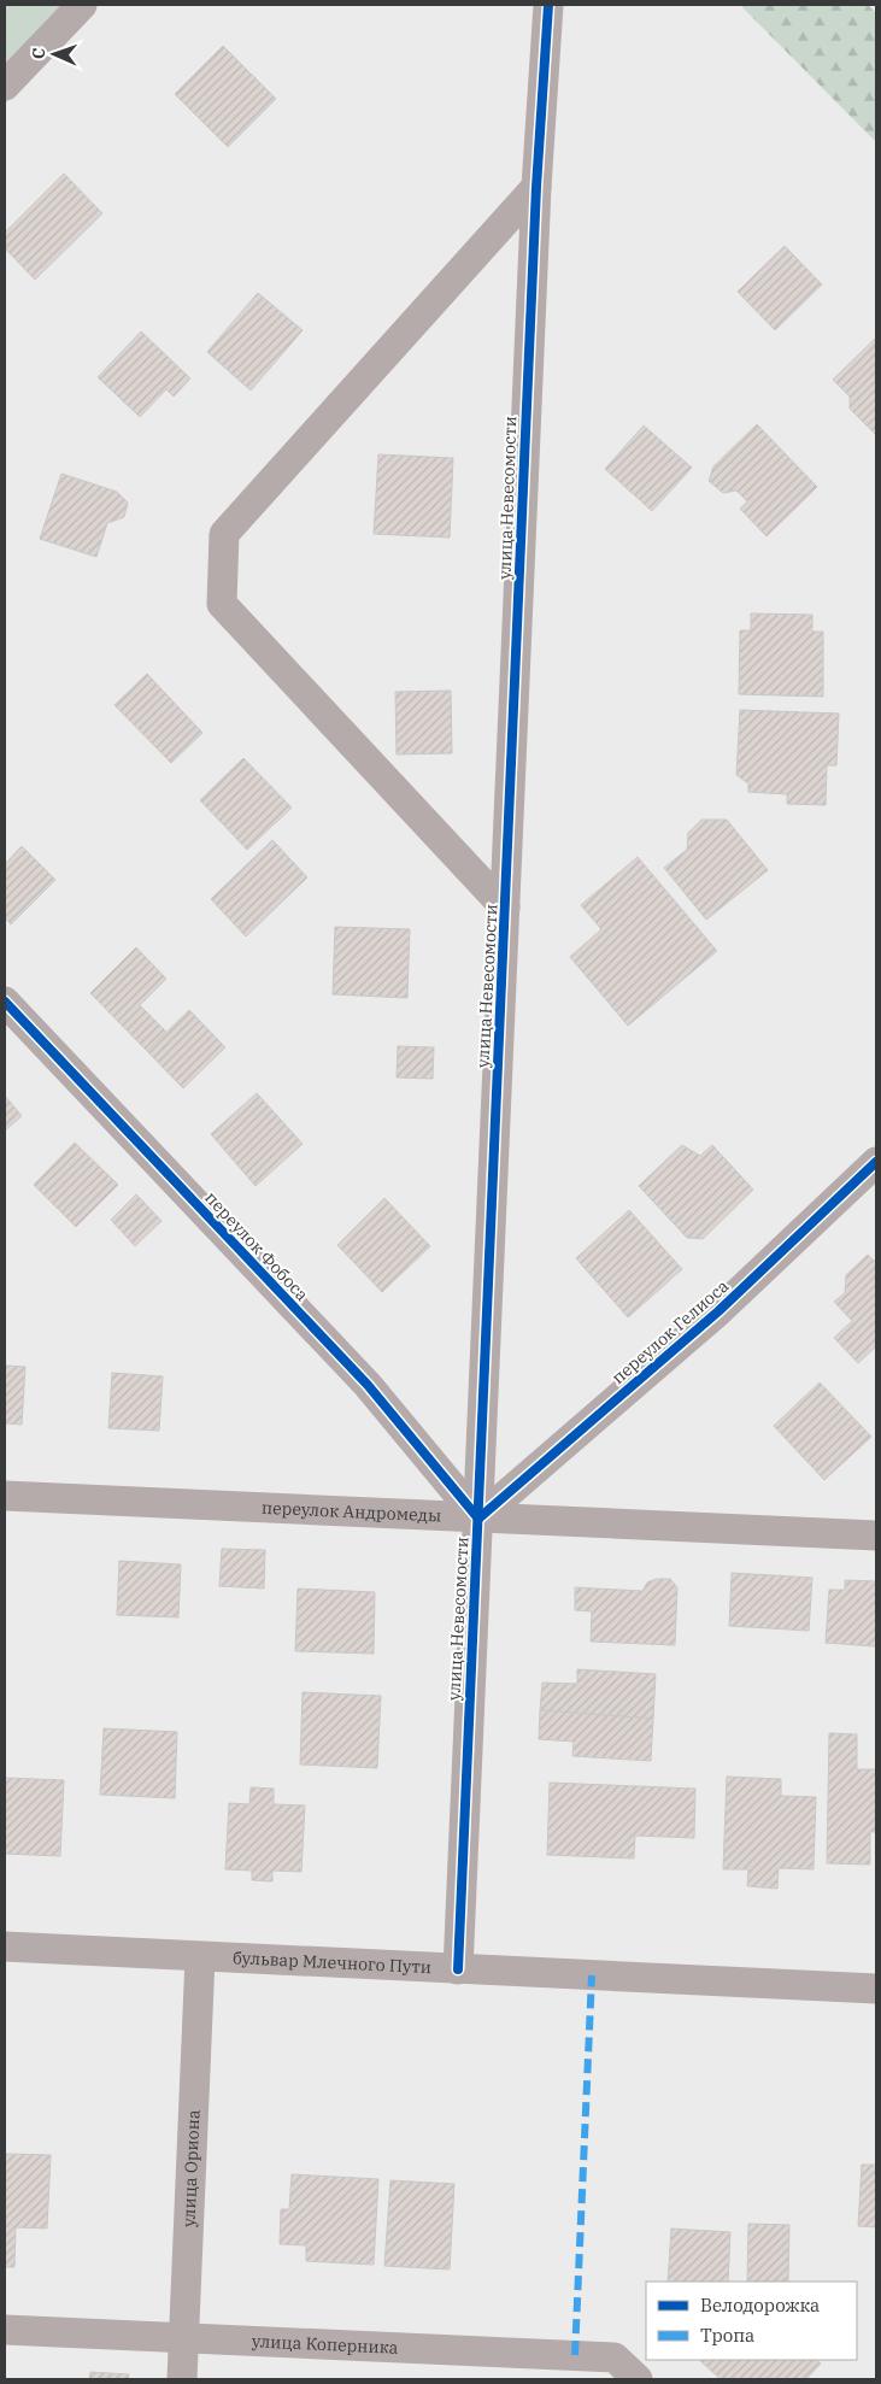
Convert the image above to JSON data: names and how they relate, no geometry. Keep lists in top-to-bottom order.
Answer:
{
  "streets": {
    "street": [
      "улица Невесомости",
      "переулок Фобоса",
      "переулок Гелиоса",
      "переулок Андромеды",
      "бульвар Млечного Пути",
      "улица Ориона",
      "улица Коперника"
    ]
  },
  "crossings": [
    ["улица Невесомости", "переулок Фобоса"],
    ["улица Невесомости", "переулок Гелиоса"],
    ["улица Невесомости", "переулок Андромеды"],
    ["улица Невесомости", "бульвар Млечного Пути"],
    ["переулок Фобоса", "переулок Гелиоса"],
    ["переулок Фобоса", "переулок Андромеды"],
    ["переулок Гелиоса", "переулок Андромеды"],
    ["бульвар Млечного Пути", "улица Ориона"],
    ["улица Ориона", "улица Коперника"]
  ],
  "legend": ["Велодорожка", "Тропа"],
  "north": "left"
}
